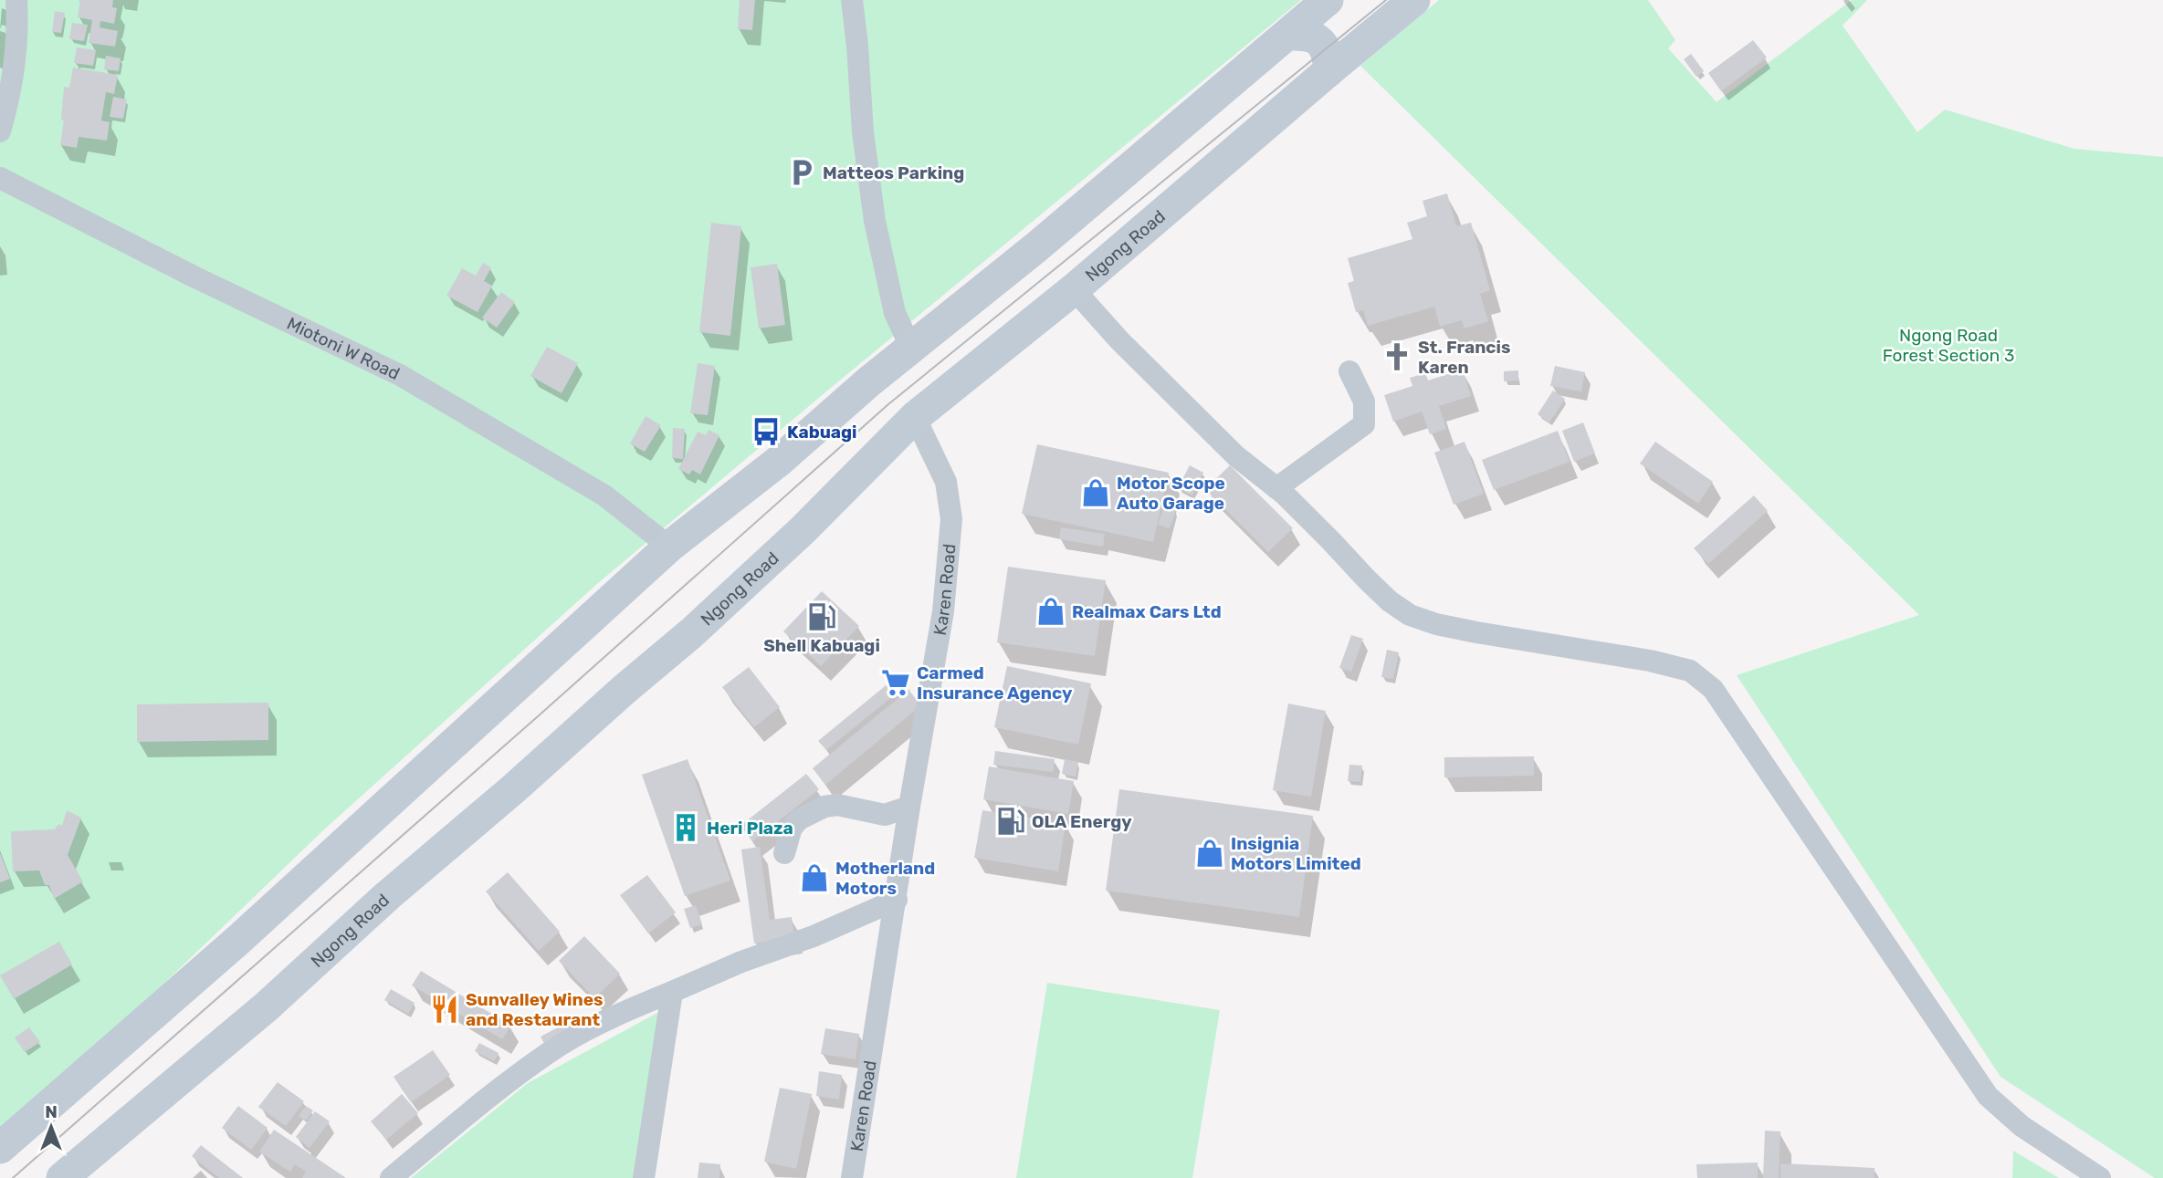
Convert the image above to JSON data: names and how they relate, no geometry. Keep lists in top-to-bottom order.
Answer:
{
  "streets": {
    "main road": ["Ngong Road"],
    "street": ["Miotoni W Road", "Karen Road"]
  },
  "crossings": [
    ["Ngong Road", "Karen Road"]
  ],
  "parks": ["Ngong Road Forest Section 3"],
  "places": {
    "parking": ["Matteos Parking"],
    "church": ["St. Francis Karen"],
    "bus stop": ["Kabuagi"],
    "shop": [
      "Motor Scope Auto Garage",
      "Realmax Cars Ltd",
      "Insignia Motors Limited",
      "Motherland Motors"
    ],
    "fuel station": ["Shell Kabuagi", "OLA Energy"],
    "supermarket": ["Carmed Insurance Agency"],
    "building": ["Heri Plaza"],
    "restaurant": ["Sunvalley Wines and Restaurant"]
  },
  "north": "top"
}
